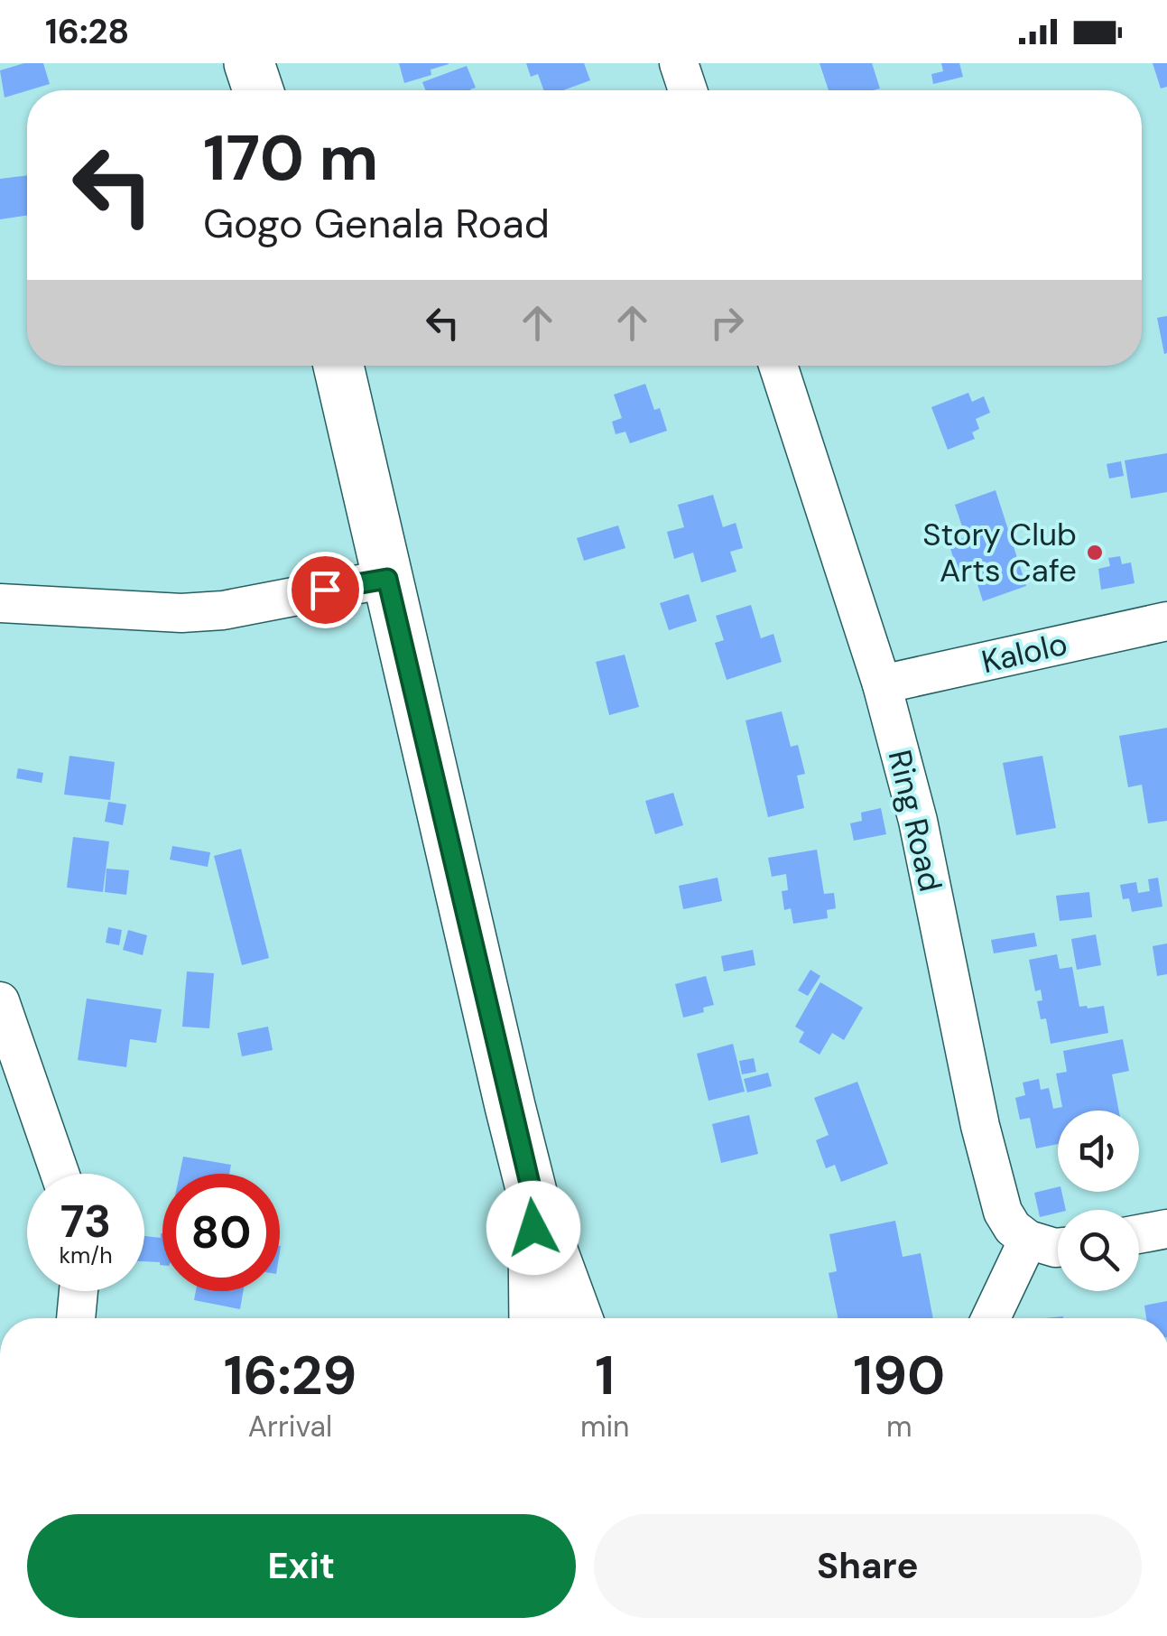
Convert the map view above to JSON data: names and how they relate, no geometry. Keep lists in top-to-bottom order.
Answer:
{
  "streets": {
    "street": ["Kalolo", "Ring Road"]
  },
  "crossings": [
    ["Kalolo", "Ring Road"]
  ],
  "places": ["Story Club Arts Cafe"],
  "page": {
    "status": "16:28",
    "turn": ["170 m", "Gogo Genala Road"],
    "speed": "73 km/h",
    "limit": "80",
    "eta": [
      "16:29",
      "Arrival",
      "1",
      "min",
      "190",
      "m"
    ],
    "buttons": ["Exit", "Share"]
  }
}
